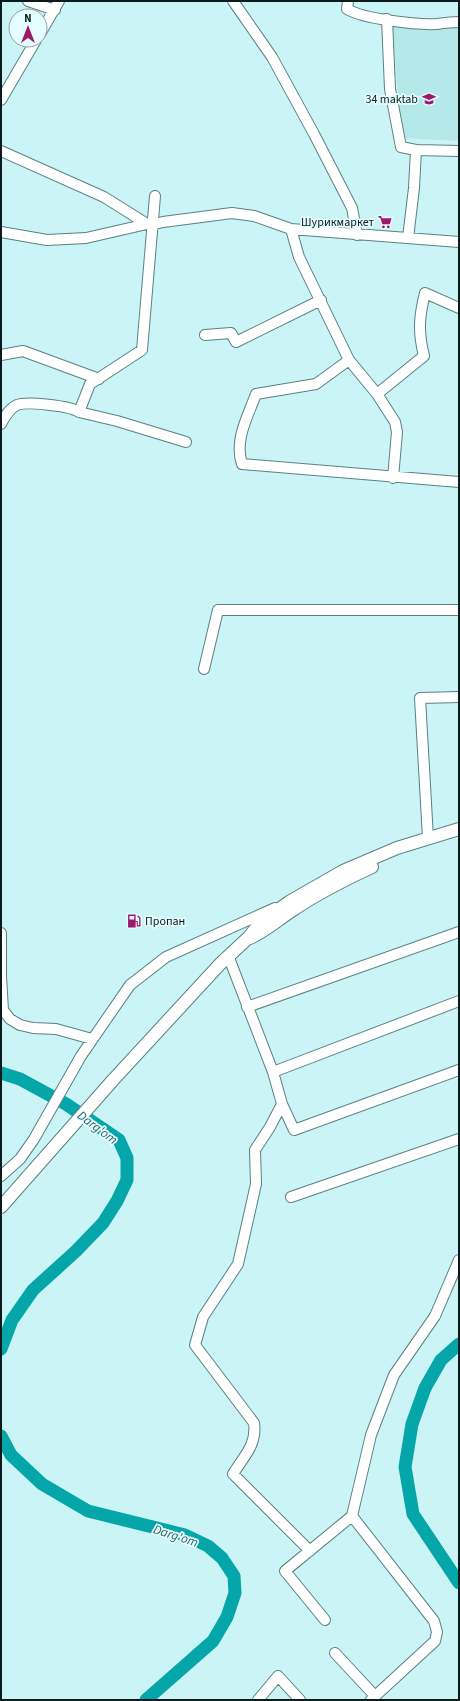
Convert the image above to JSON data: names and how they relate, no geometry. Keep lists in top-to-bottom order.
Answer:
{
  "water": ["Darg'om"],
  "places": {
    "school or university": ["34 maktab"],
    "supermarket": ["Шурикмаркет"],
    "fuel station": ["Пропан"]
  },
  "north": "top"
}
